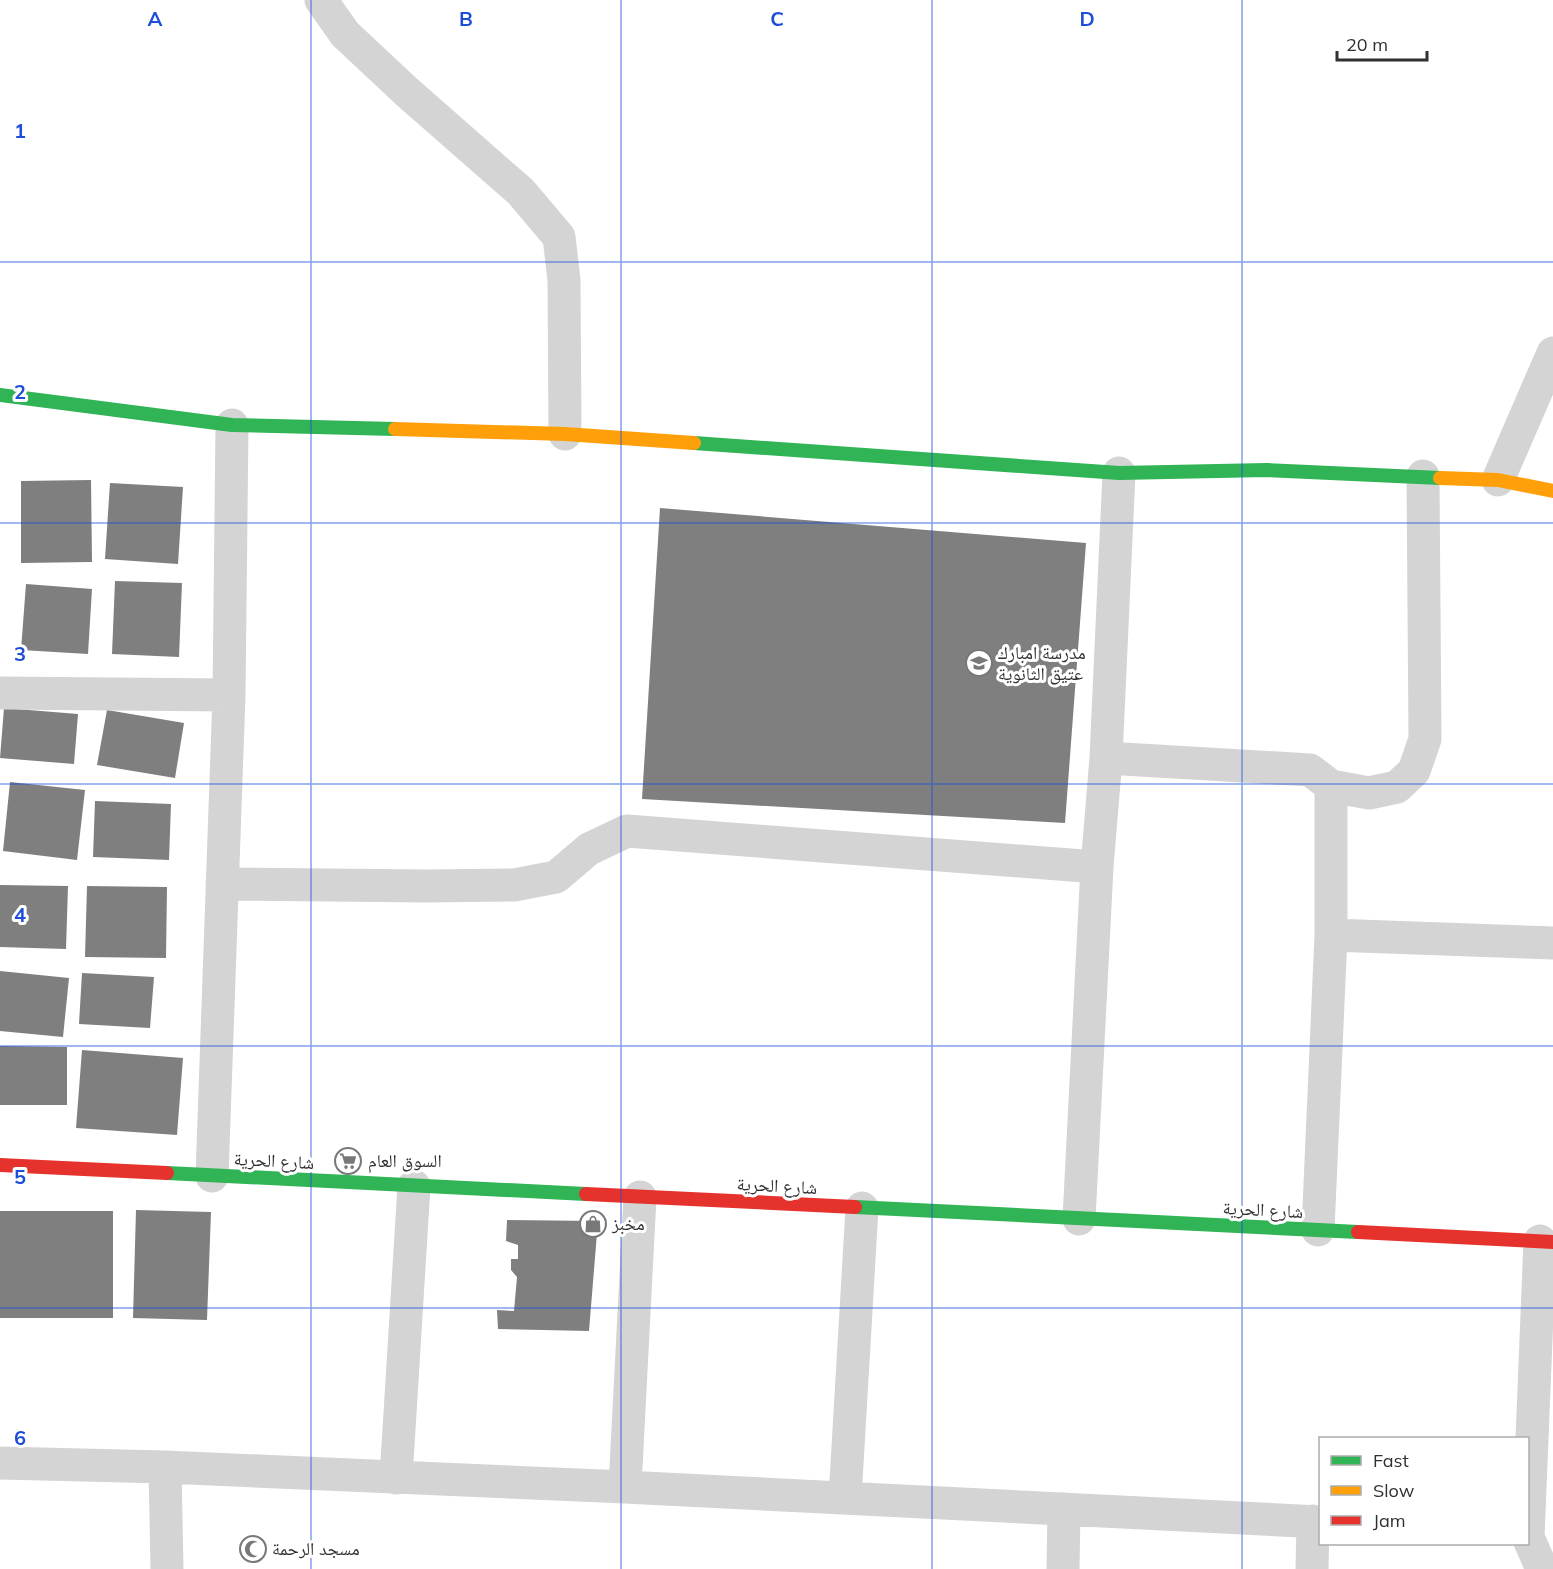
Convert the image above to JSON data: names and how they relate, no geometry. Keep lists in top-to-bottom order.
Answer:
{
  "streets": {
    "street": ["شارع الحرية"]
  },
  "places": {
    "school or university": ["مدرسة امبارك عتيق الثانوية"],
    "supermarket": ["السوق العام"],
    "shop": ["مخبز"],
    "mosque": ["مسجد الرحمة"]
  },
  "legend": ["Fast", "Slow", "Jam"],
  "scale_bar": "20 m",
  "grid": {
    "columns": [
      "A",
      "B",
      "C",
      "D"
    ],
    "rows": [
      "1",
      "2",
      "3",
      "4",
      "5",
      "6"
    ]
  }
}
